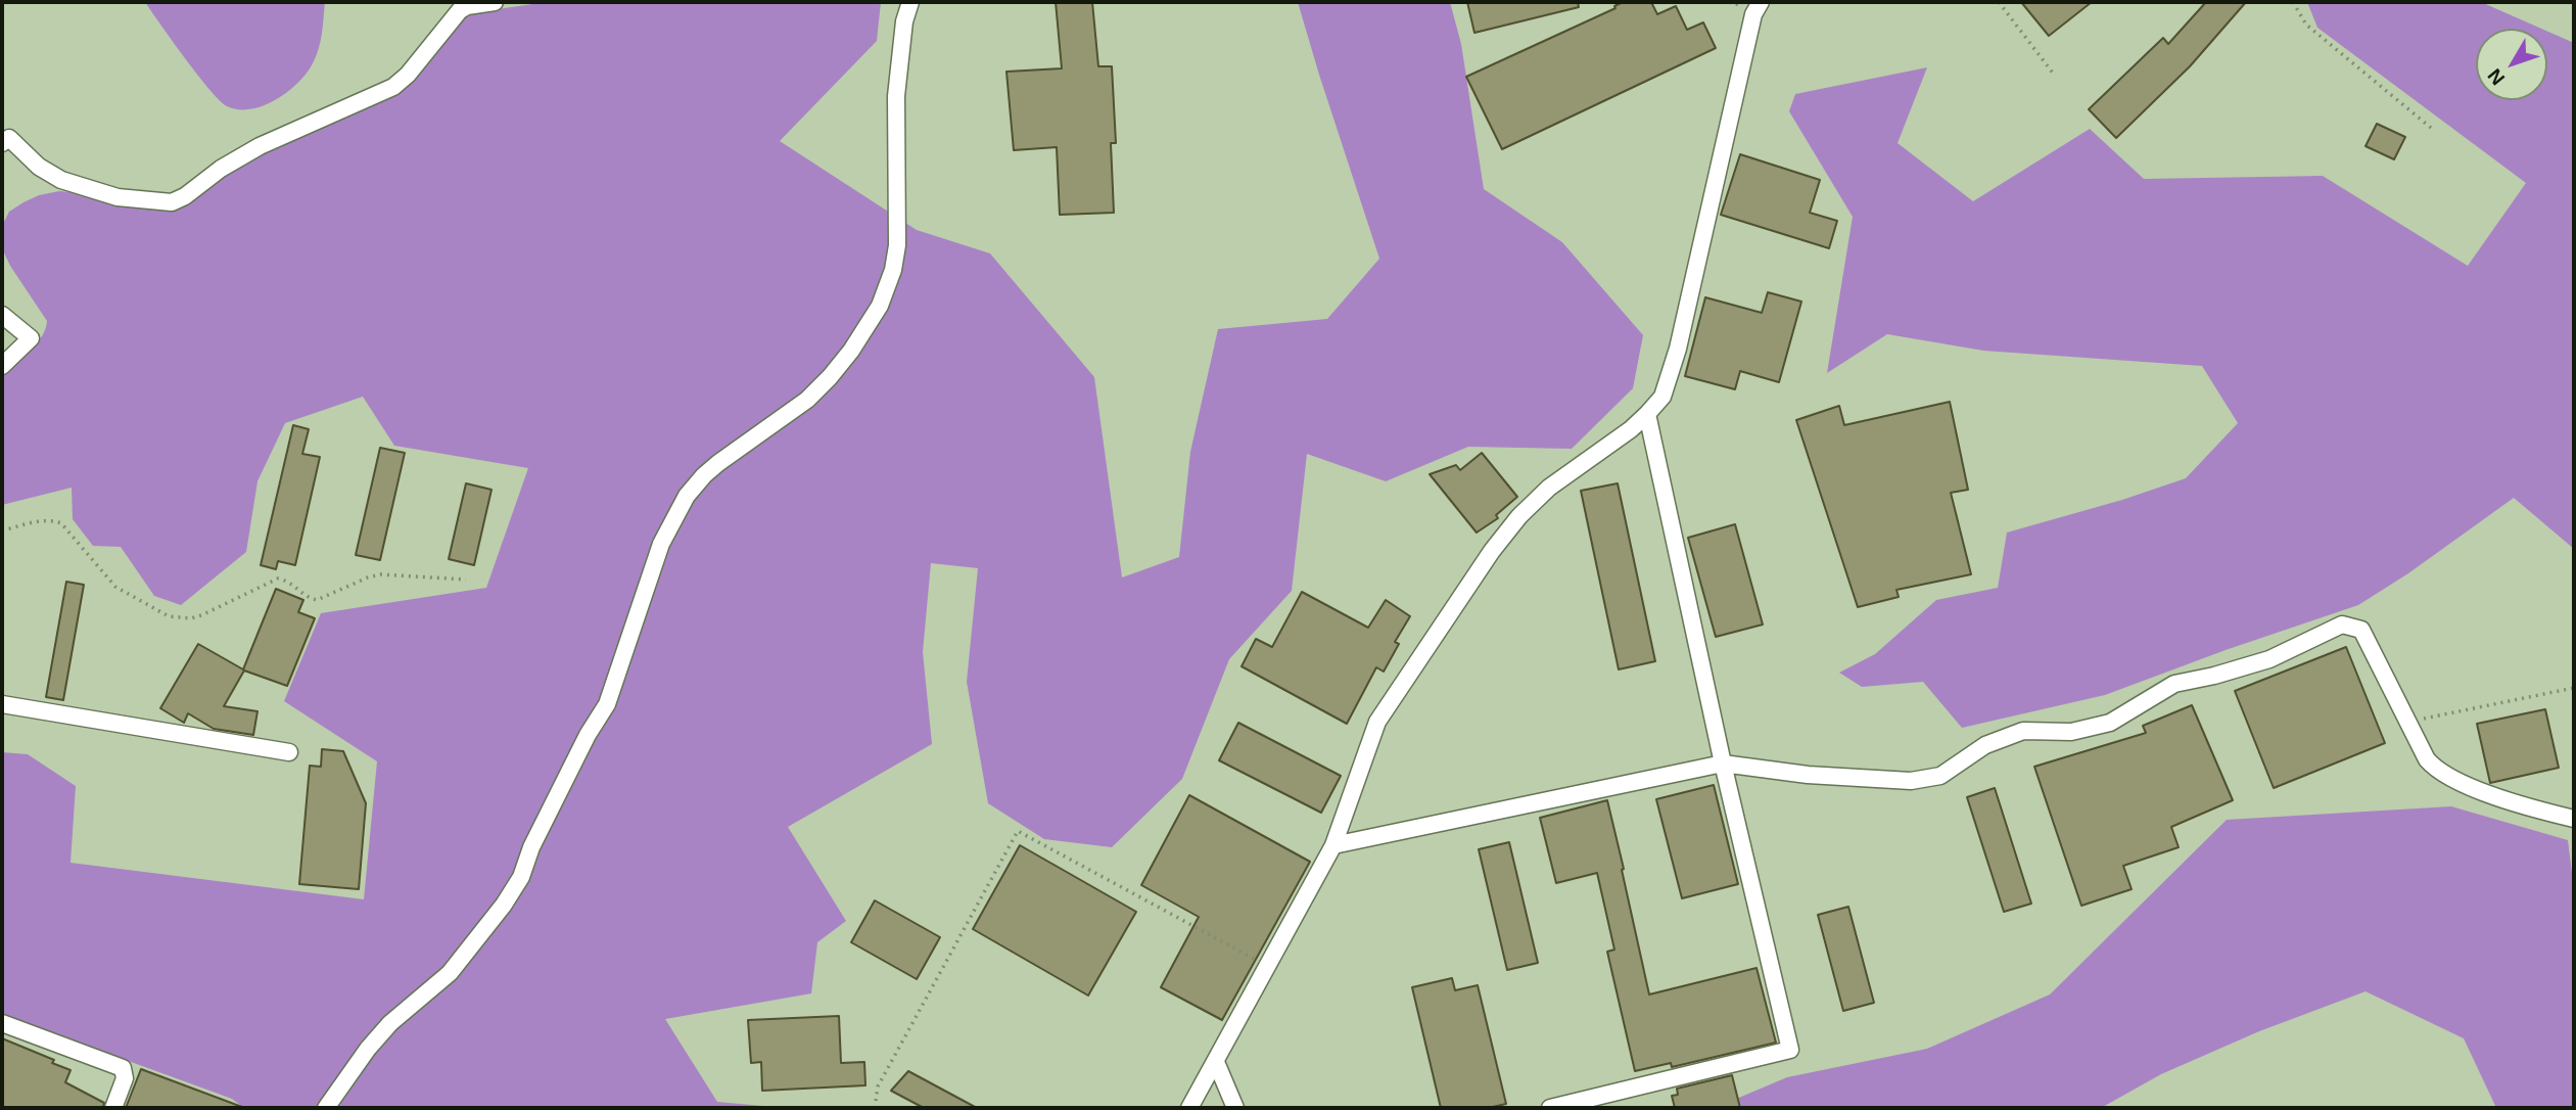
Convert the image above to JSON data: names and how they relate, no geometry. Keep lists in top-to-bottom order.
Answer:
{
  "north": "bottom left"
}
